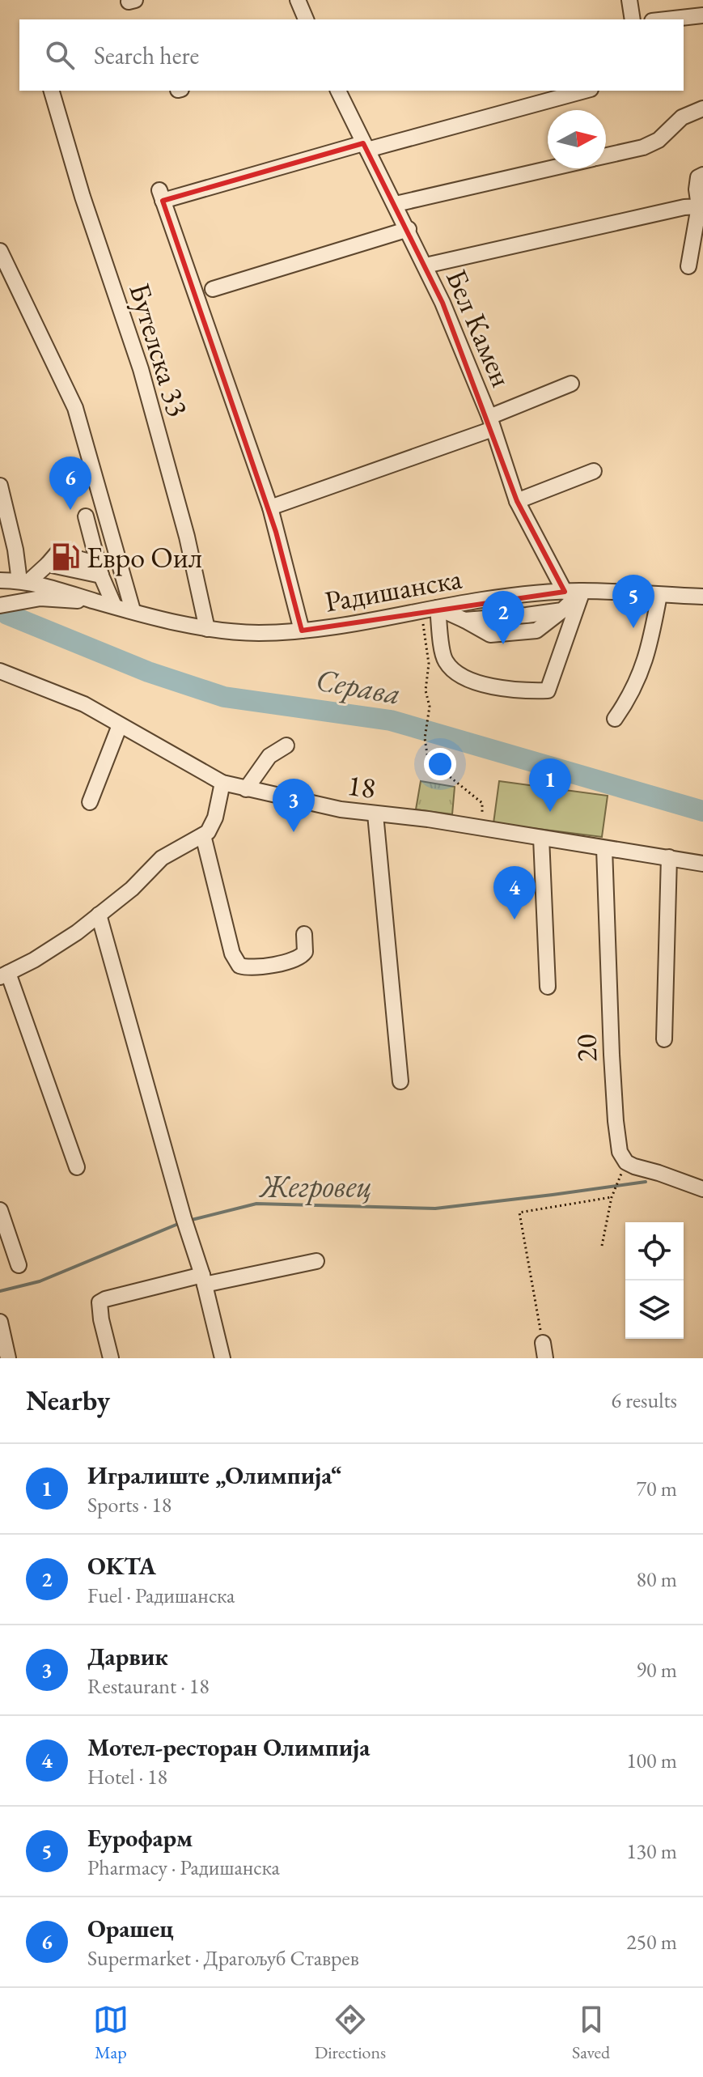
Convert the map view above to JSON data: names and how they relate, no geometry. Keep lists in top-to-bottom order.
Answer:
{
  "streets": {
    "street": [
      "Бел Камен",
      "Бутелска 33",
      "Радишанска",
      "18",
      "20"
    ]
  },
  "crossings": [
    ["Бел Камен", "Радишанска"],
    ["Бутелска 33", "Радишанска"],
    ["18", "20"]
  ],
  "water": ["Серава", "Жегровец"],
  "places": {
    "fuel station": ["Евро Оил"]
  },
  "north": "right",
  "page": {
    "search": "Search here",
    "pins": [
      "6",
      "5",
      "2",
      "1",
      "3",
      "4"
    ],
    "heading": ["Nearby", "6 results"],
    "list": [
      {
        "mark": "1",
        "name": "Игралиште „Олимпија“",
        "note": "Sports · 18",
        "value": "70 m"
      },
      {
        "mark": "2",
        "name": "OKTA",
        "note": "Fuel · Радишанска",
        "value": "80 m"
      },
      {
        "mark": "3",
        "name": "Дарвик",
        "note": "Restaurant · 18",
        "value": "90 m"
      },
      {
        "mark": "4",
        "name": "Мотел-ресторан Олимпија",
        "note": "Hotel · 18",
        "value": "100 m"
      },
      {
        "mark": "5",
        "name": "Еурофарм",
        "note": "Pharmacy · Радишанска",
        "value": "130 m"
      },
      {
        "mark": "6",
        "name": "Орашец",
        "note": "Supermarket · Драгољуб Ставрев",
        "value": "250 m"
      }
    ],
    "nav": ["Map", "Directions", "Saved"]
  }
}
